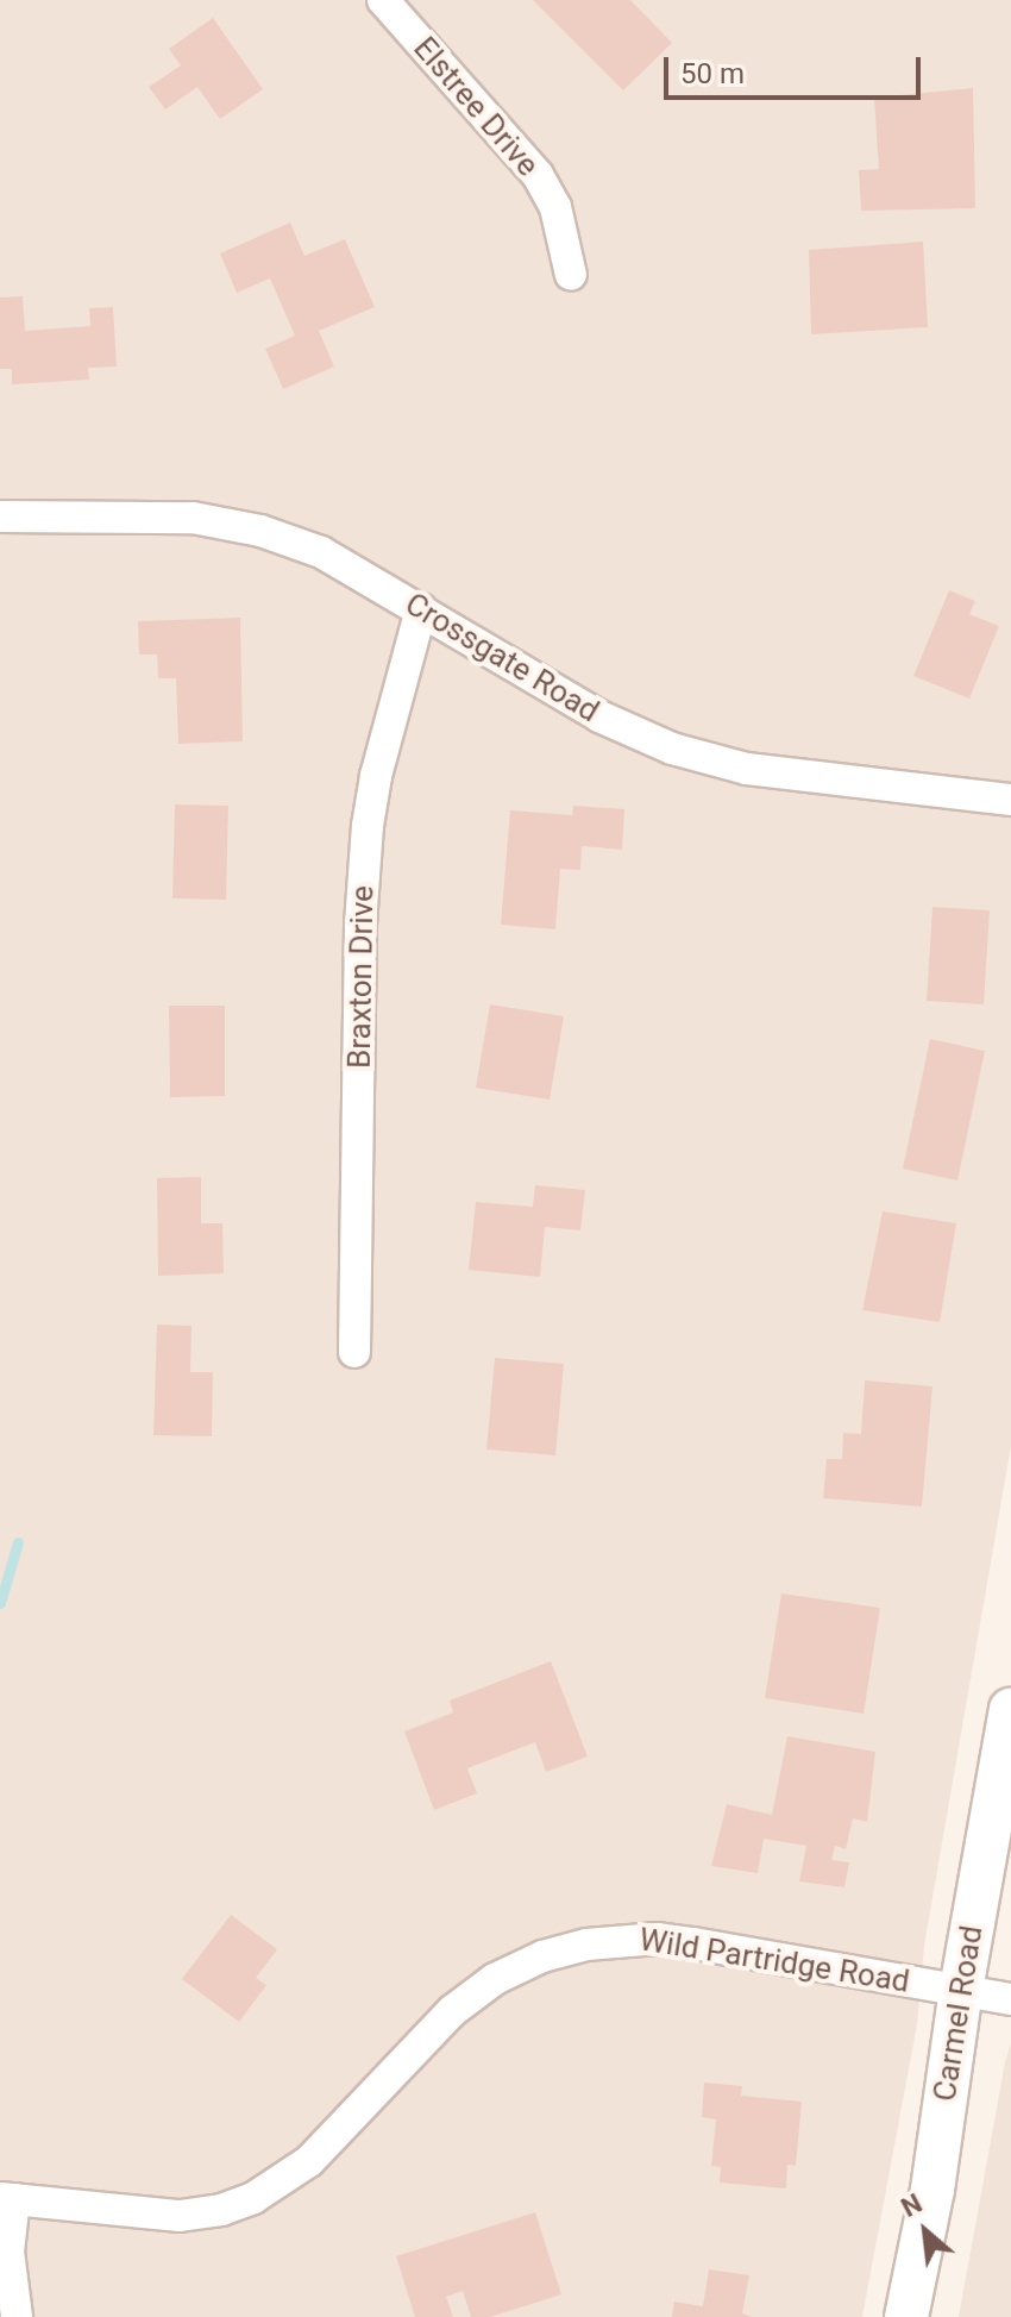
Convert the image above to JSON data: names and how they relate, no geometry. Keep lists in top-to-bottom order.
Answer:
{
  "streets": {
    "main road": ["Carmel Road"],
    "street": [
      "Elstree Drive",
      "Crossgate Road",
      "Braxton Drive",
      "Wild Partridge Road"
    ]
  },
  "crossings": [
    ["Crossgate Road", "Braxton Drive"],
    ["Wild Partridge Road", "Carmel Road"]
  ],
  "scale_bar": "50 m",
  "north": "top left"
}
